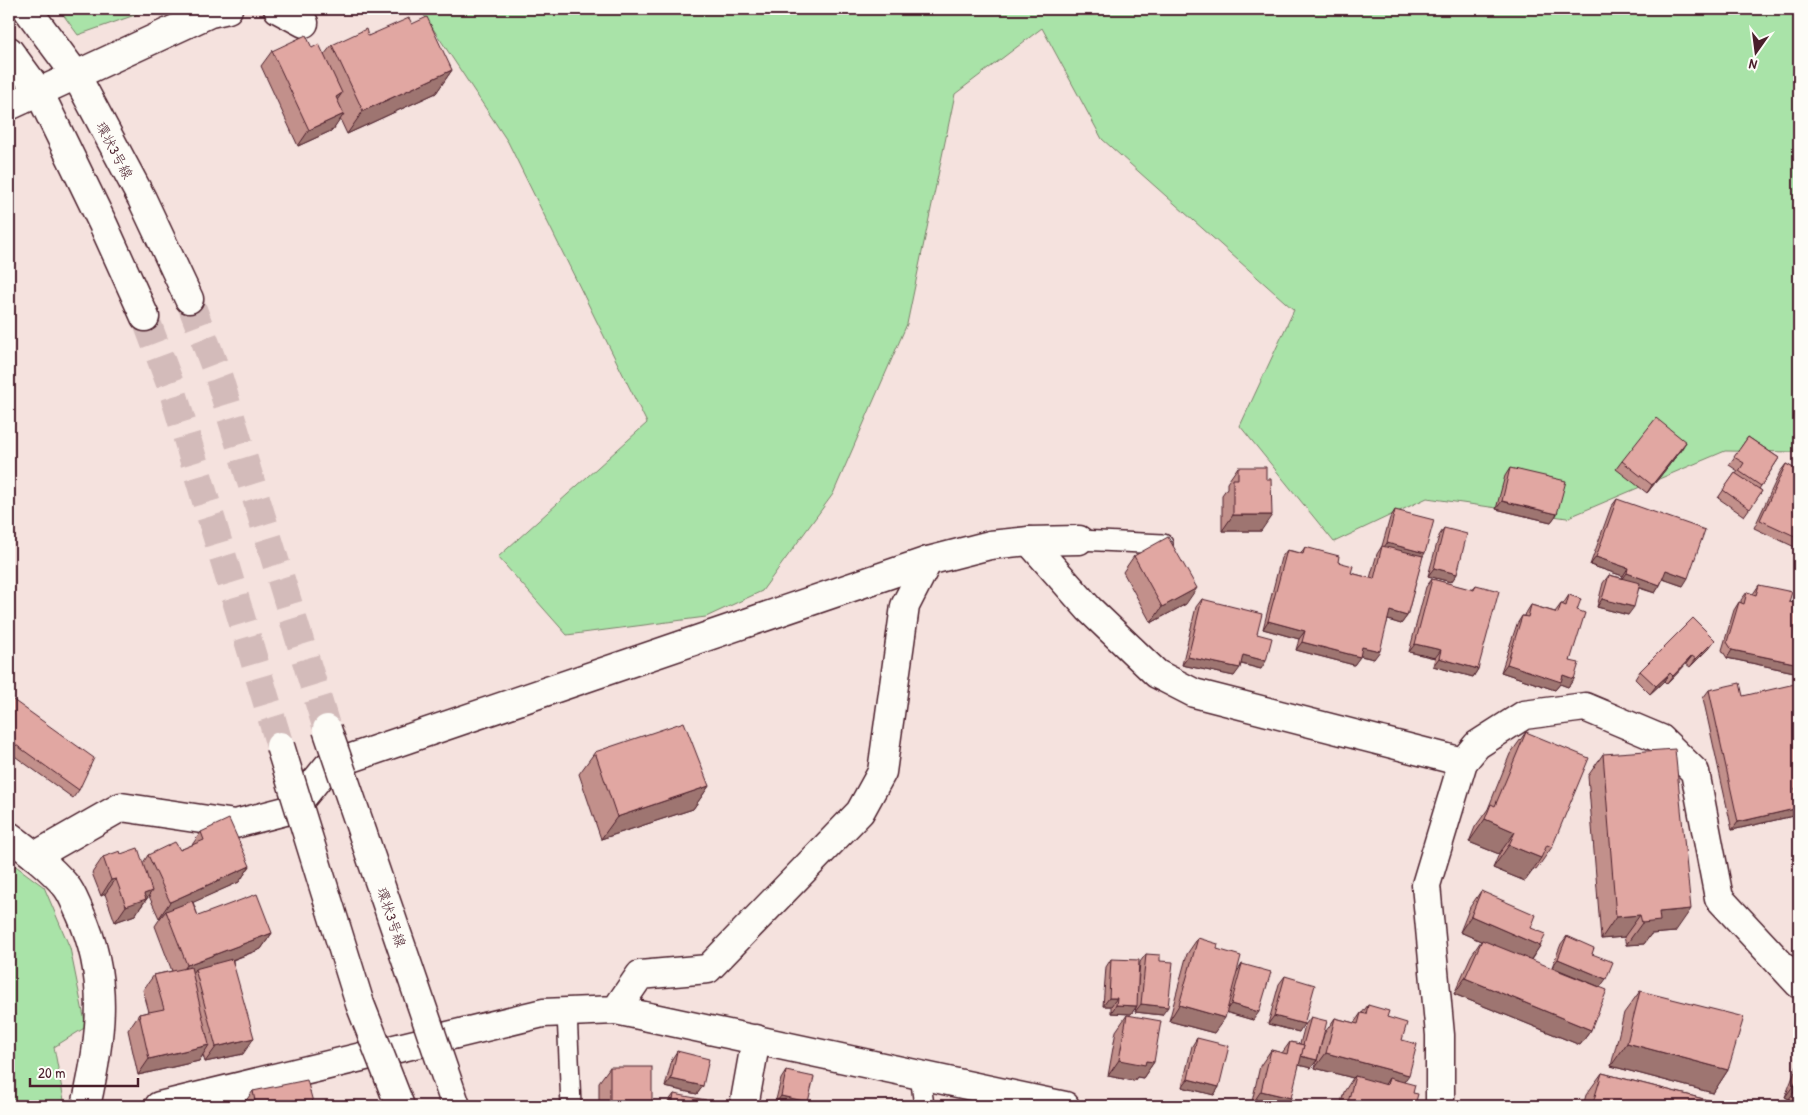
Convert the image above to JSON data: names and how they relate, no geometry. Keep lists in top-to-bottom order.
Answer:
{
  "streets": {
    "street": ["環状3号線"]
  },
  "scale_bar": "20 m",
  "north": "bottom"
}
